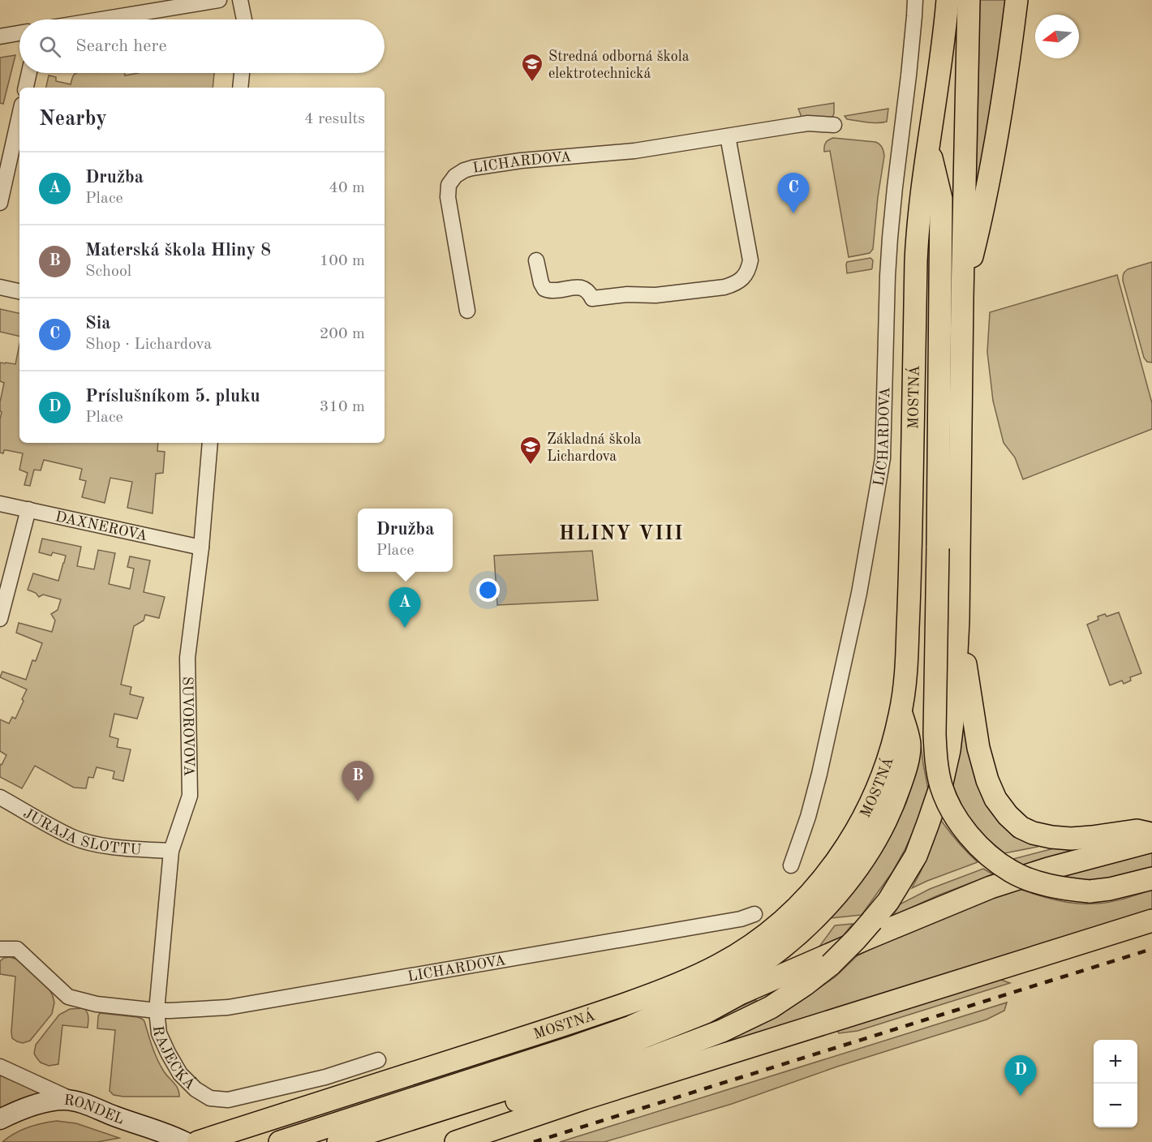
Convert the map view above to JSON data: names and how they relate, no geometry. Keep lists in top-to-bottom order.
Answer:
{
  "streets": {
    "main road": ["MOSTNÁ"],
    "street": [
      "LICHARDOVA",
      "DAXNEROVA",
      "SUVOROVOVA",
      "JURAJA SLOTTU",
      "RAJECKÁ",
      "RONDEL"
    ]
  },
  "crossings": [
    ["LICHARDOVA", "SUVOROVOVA"],
    ["LICHARDOVA", "RAJECKÁ"],
    ["DAXNEROVA", "SUVOROVOVA"],
    ["SUVOROVOVA", "JURAJA SLOTTU"],
    ["SUVOROVOVA", "RAJECKÁ"]
  ],
  "districts": ["HLINY VIII"],
  "places": {
    "school or university": ["Stredná odborná škola elektrotechnická", "Základná škola Lichardova"]
  },
  "north": "left",
  "page": {
    "search": "Search here",
    "heading": ["Nearby", "4 results"],
    "list": [
      {
        "mark": "A",
        "name": "Družba",
        "note": "Place",
        "value": "40 m"
      },
      {
        "mark": "B",
        "name": "Materská škola Hliny 8",
        "note": "School",
        "value": "100 m"
      },
      {
        "mark": "C",
        "name": "Sia",
        "note": "Shop · Lichardova",
        "value": "200 m"
      },
      {
        "mark": "D",
        "name": "Príslušníkom 5. pluku",
        "note": "Place",
        "value": "310 m"
      }
    ],
    "pins": [
      "C",
      "A",
      "B",
      "D"
    ],
    "popup": ["Družba", "Place"],
    "map_buttons": ["+", "−"]
  }
}
